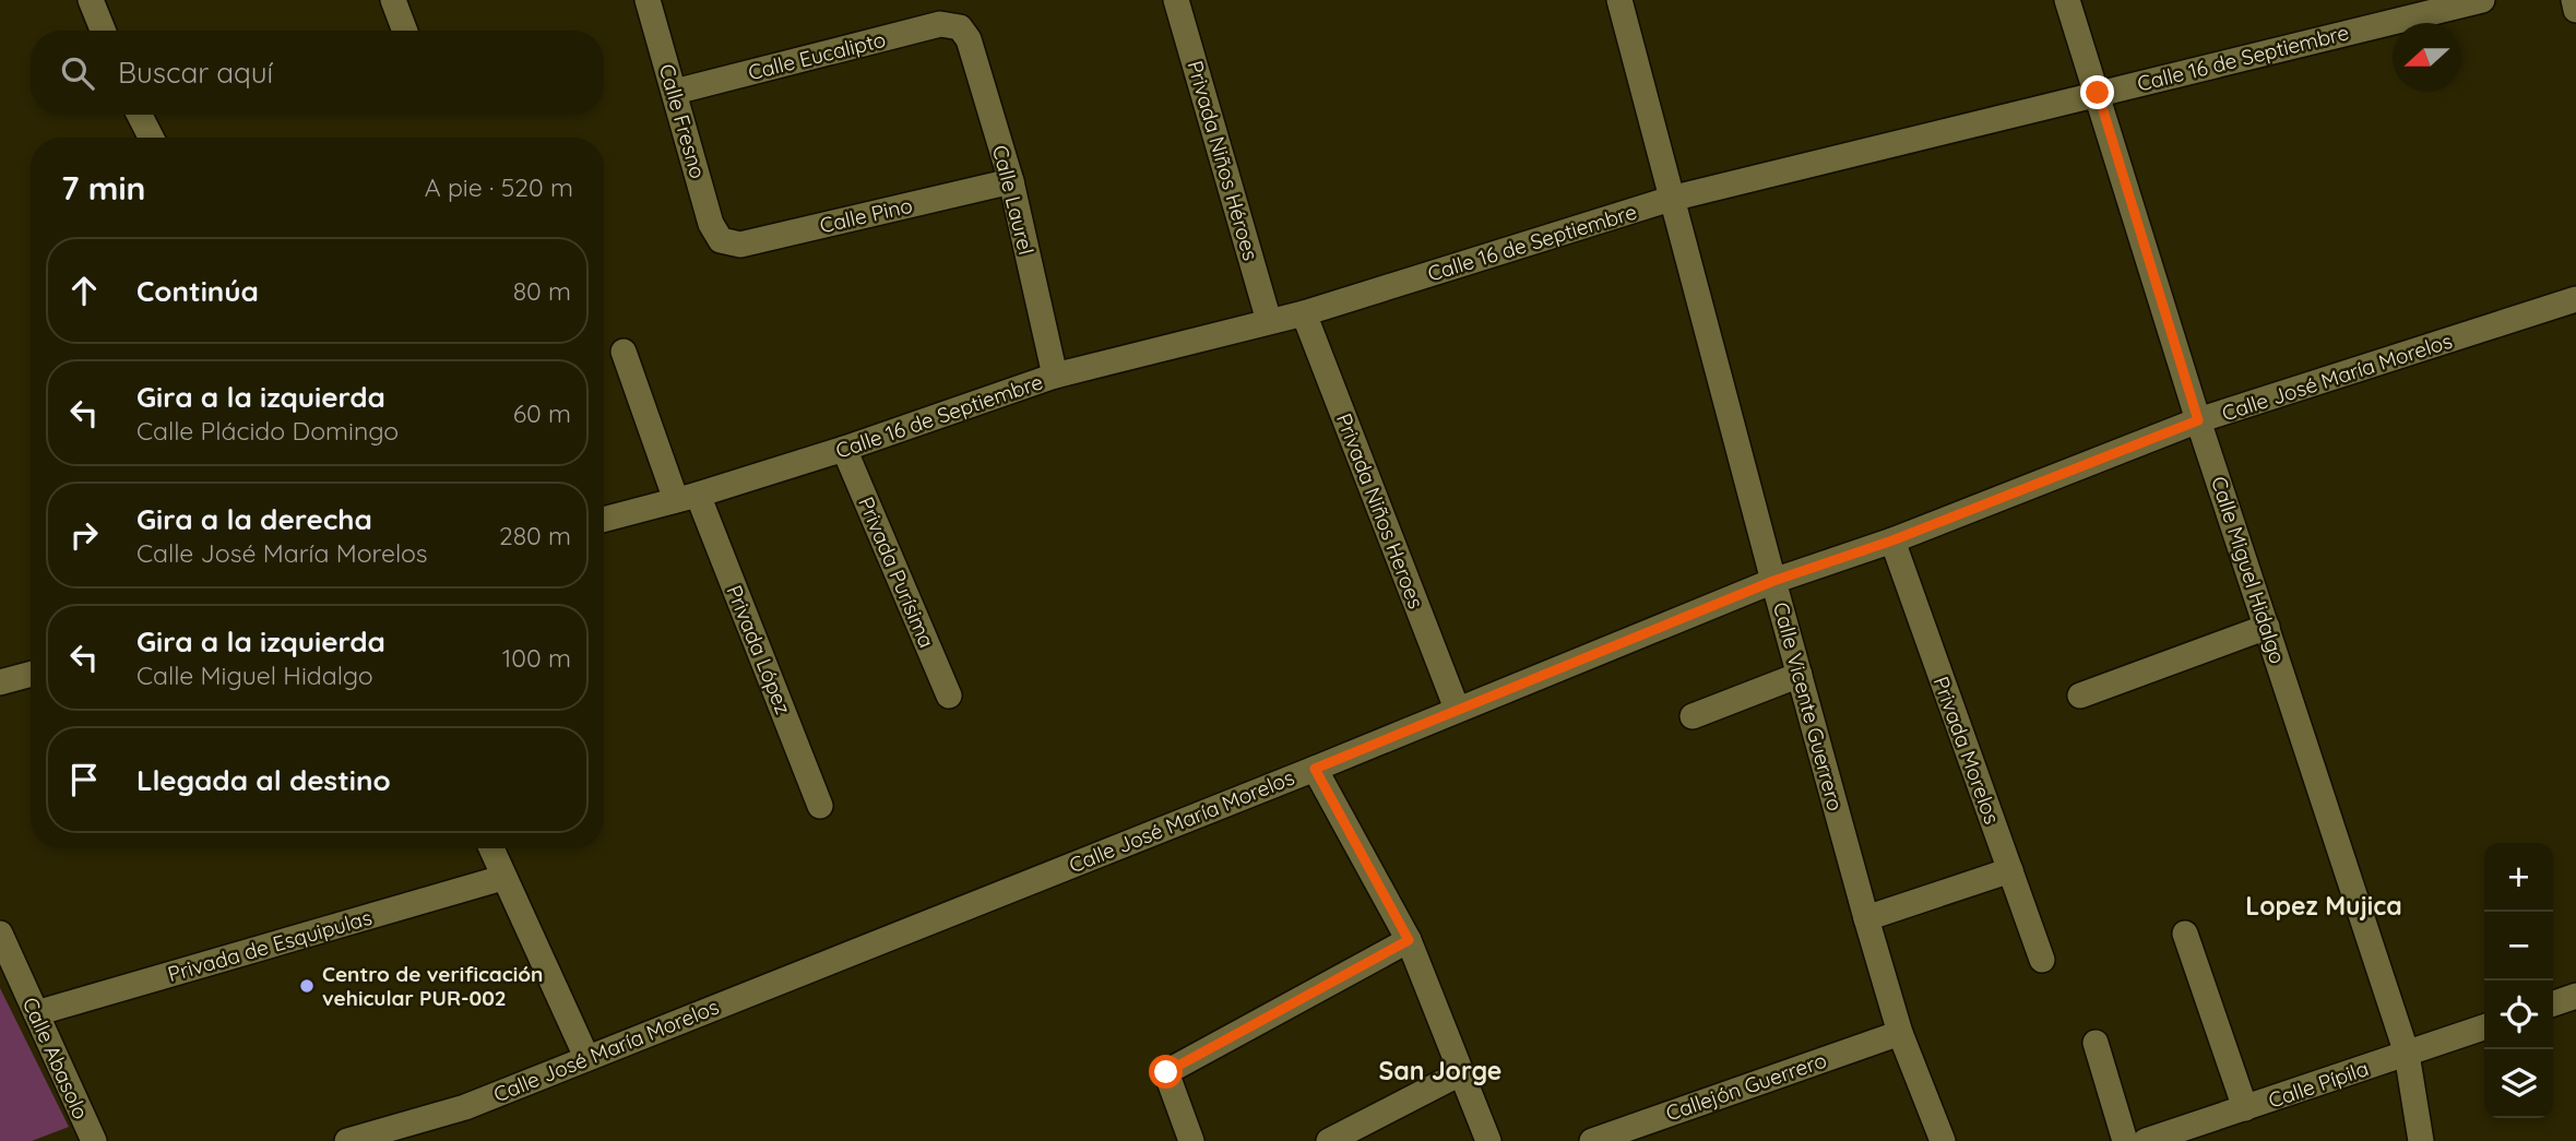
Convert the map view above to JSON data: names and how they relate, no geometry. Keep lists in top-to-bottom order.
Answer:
{
  "streets": {
    "street": [
      "Calle Eucalipto",
      "Calle 16 de Septiembre",
      "Calle Fresno",
      "Privada Niños Héroes",
      "Calle Laurel",
      "Calle Pino",
      "Calle José María Morelos",
      "Privada Niños Heroes",
      "Calle Miguel Hidalgo",
      "Privada Purísima",
      "Privada López",
      "Calle Vicente Guerrero",
      "Privada Morelos",
      "Privada de Esquipulas",
      "Calle Abasolo",
      "Calle Pípila",
      "Callejón Guerrero"
    ]
  },
  "crossings": [
    ["Calle Eucalipto", "Calle Fresno"],
    ["Calle Eucalipto", "Calle Laurel"],
    ["Calle 16 de Septiembre", "Privada Niños Héroes"],
    ["Calle 16 de Septiembre", "Calle Laurel"],
    ["Calle 16 de Septiembre", "Privada Niños Heroes"],
    ["Calle 16 de Septiembre", "Calle Miguel Hidalgo"],
    ["Calle 16 de Septiembre", "Privada Purísima"],
    ["Calle 16 de Septiembre", "Privada López"],
    ["Calle 16 de Septiembre", "Calle Vicente Guerrero"],
    ["Calle Fresno", "Calle Pino"],
    ["Calle Laurel", "Calle Pino"],
    ["Calle José María Morelos", "Privada Niños Heroes"],
    ["Calle José María Morelos", "Calle Miguel Hidalgo"],
    ["Calle José María Morelos", "Calle Vicente Guerrero"],
    ["Calle José María Morelos", "Privada Morelos"],
    ["Calle Miguel Hidalgo", "Calle Pípila"],
    ["Calle Vicente Guerrero", "Callejón Guerrero"],
    ["Privada de Esquipulas", "Calle Abasolo"]
  ],
  "districts": ["Lopez Mujica", "San Jorge"],
  "places": ["Centro de verificación vehicular PUR-002"],
  "north": "left",
  "page": {
    "search": "Buscar aquí",
    "heading": ["7 min", "A pie · 520 m"],
    "list": [
      ["Continúa", "80 m"],
      ["Gira a la izquierda", "Calle Plácido Domingo", "60 m"],
      ["Gira a la derecha", "Calle José María Morelos", "280 m"],
      ["Gira a la izquierda", "Calle Miguel Hidalgo", "100 m"],
      "Llegada al destino"
    ],
    "map_buttons": ["+", "−"]
  }
}
